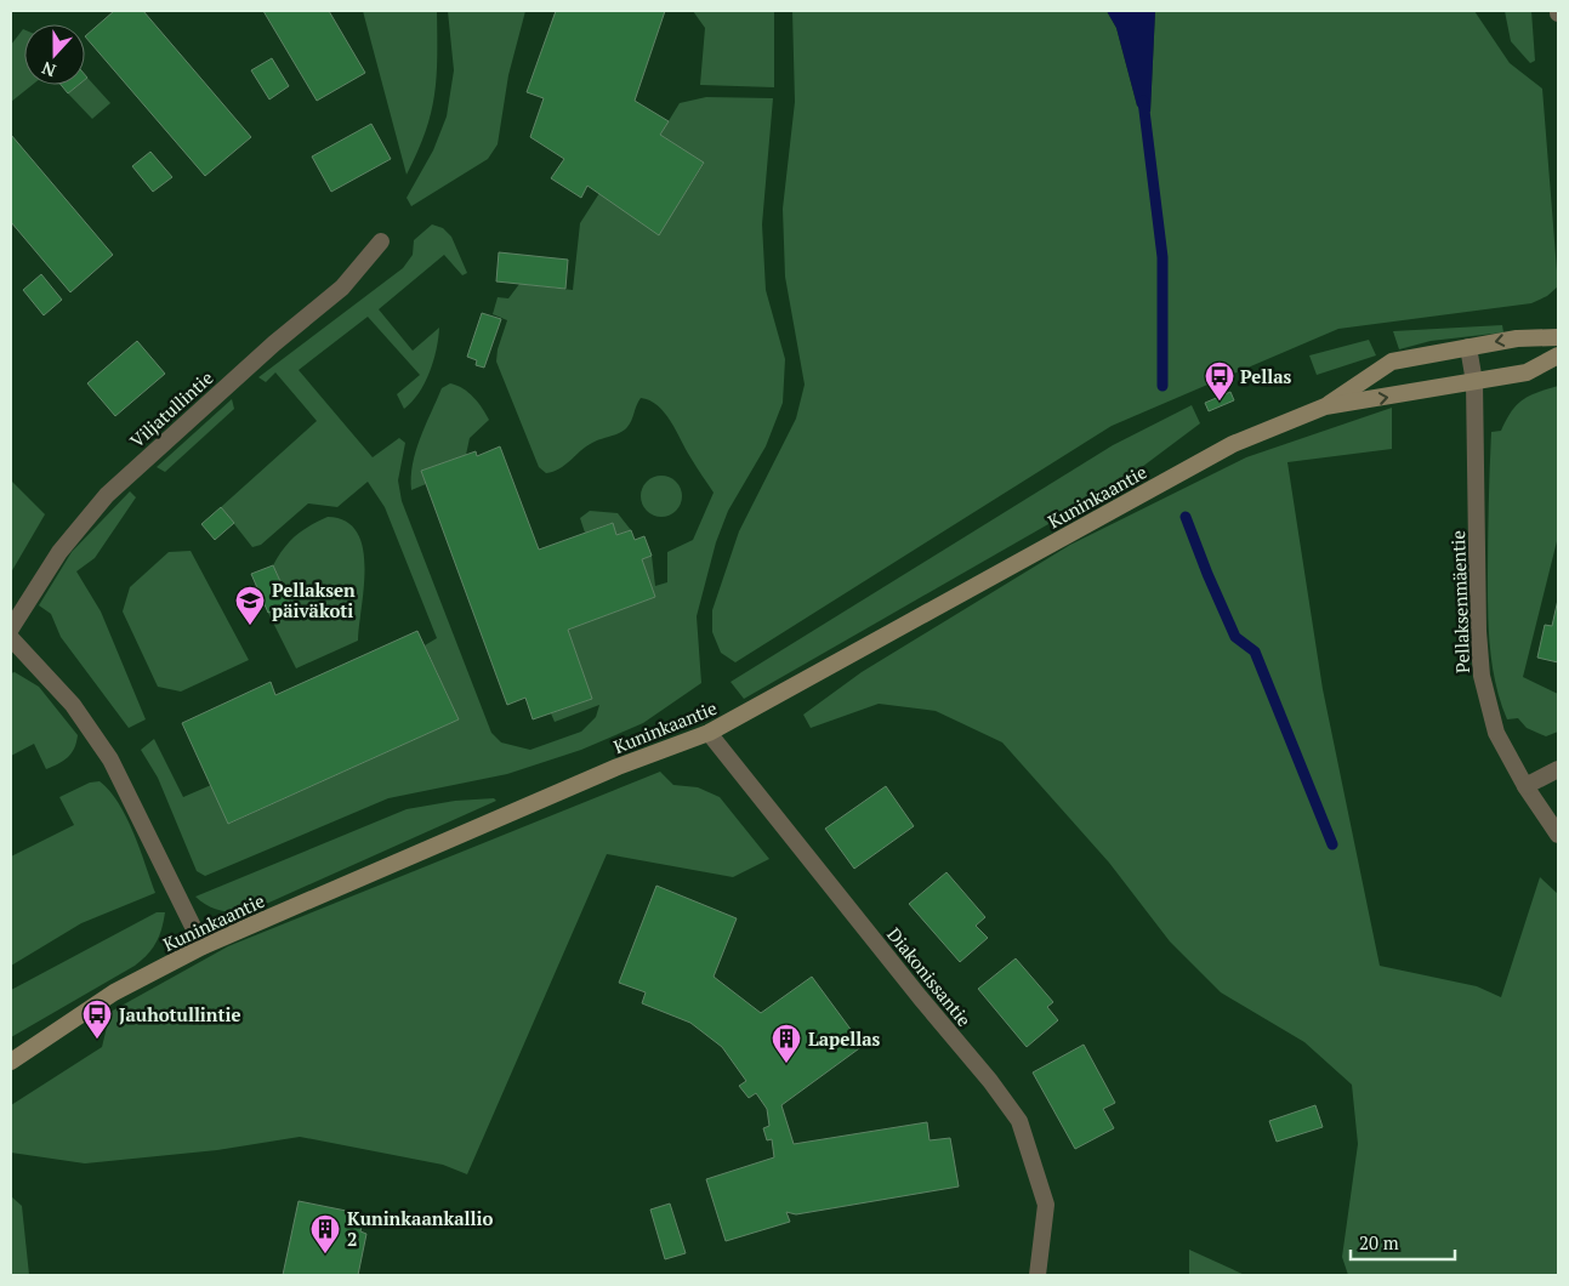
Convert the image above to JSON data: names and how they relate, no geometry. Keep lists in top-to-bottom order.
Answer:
{
  "streets": {
    "main road": ["Kuninkaantie"],
    "street": ["Viljatullintie", "Pellaksenmäentie", "Diakonissantie"]
  },
  "crossings": [
    ["Kuninkaantie", "Pellaksenmäentie"],
    ["Kuninkaantie", "Diakonissantie"]
  ],
  "places": {
    "bus stop": ["Pellas", "Jauhotullintie"],
    "school or university": ["Pellaksen päiväkoti"],
    "building": ["Lapellas", "Kuninkaankallio 2"]
  },
  "scale_bar": "20 m",
  "north": "bottom"
}
